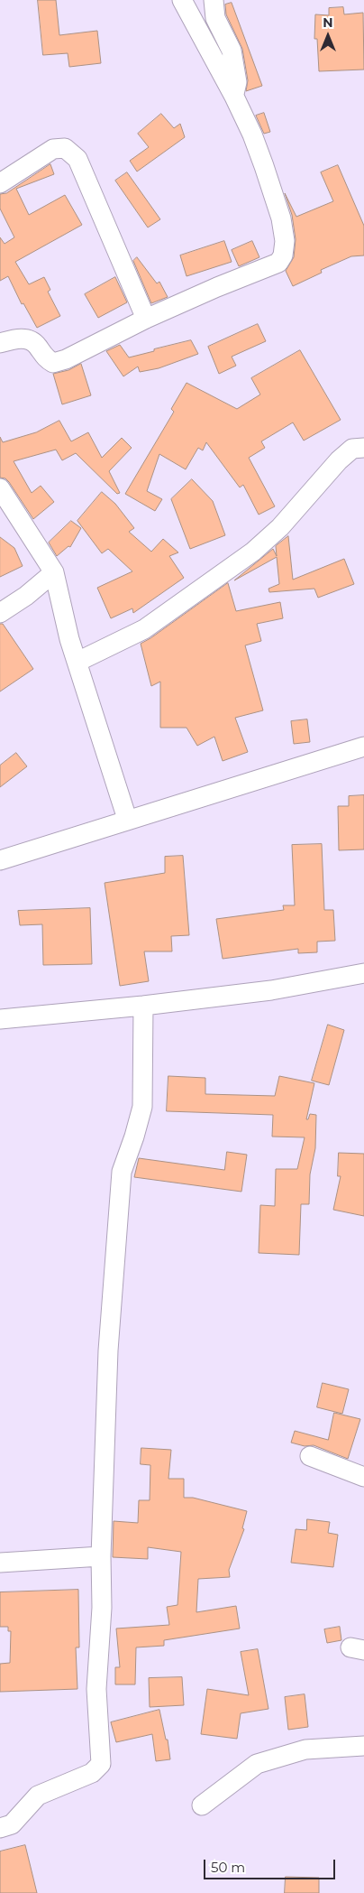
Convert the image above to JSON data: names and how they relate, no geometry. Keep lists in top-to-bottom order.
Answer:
{
  "scale_bar": "50 m",
  "north": "top"
}
